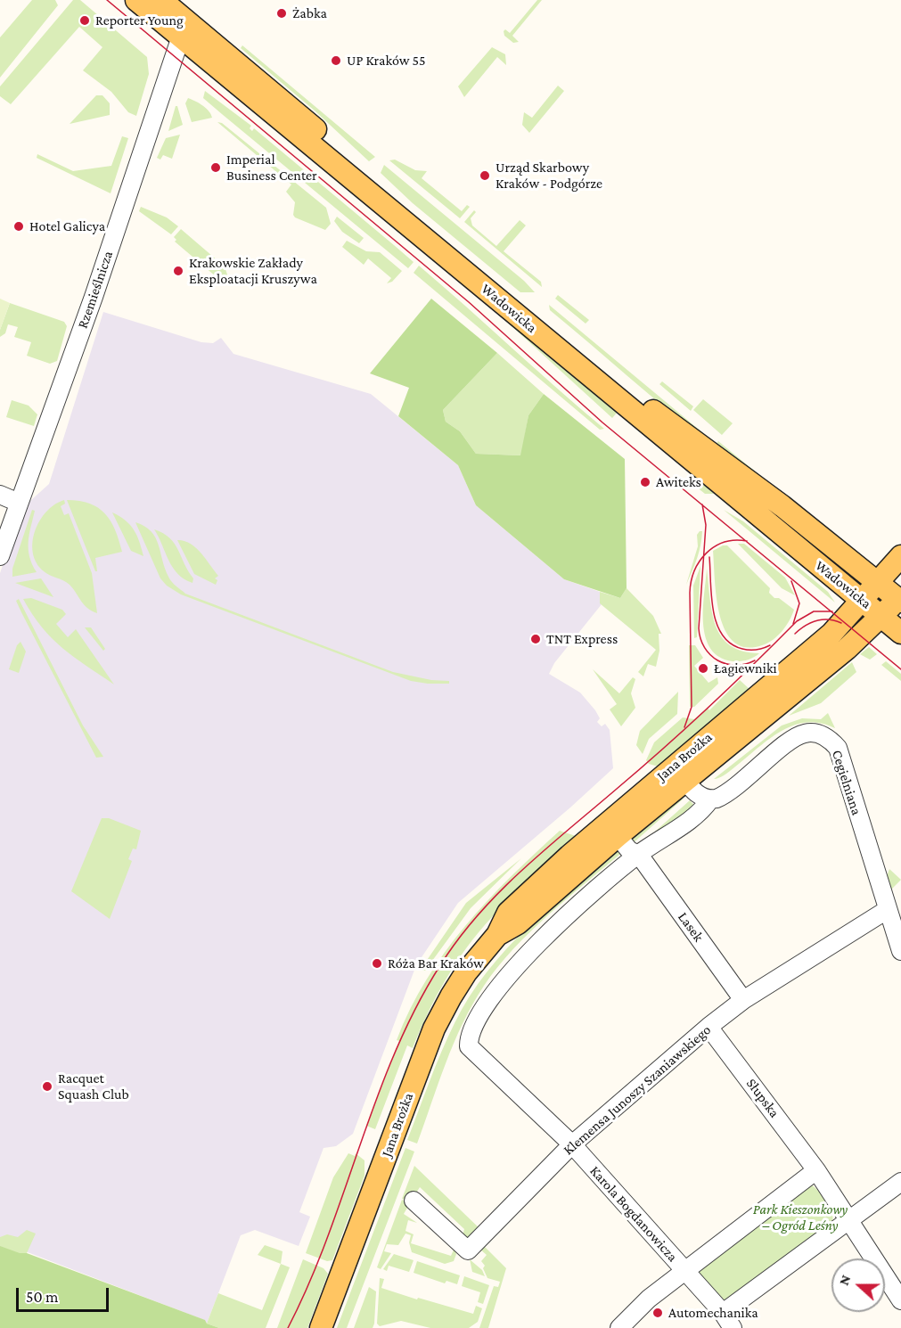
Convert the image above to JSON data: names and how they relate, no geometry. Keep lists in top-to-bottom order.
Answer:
{
  "streets": {
    "main road": ["Wadowicka", "Jana Brożka"],
    "street": [
      "Rzemieślnicza",
      "Cegielniana",
      "Lasek",
      "Klemensa Junoszy Szaniawskiego",
      "Słupska",
      "Karola Bogdanowicza"
    ]
  },
  "crossings": [
    ["Rzemieślnicza", "Wadowicka"],
    ["Wadowicka", "Jana Brożka"],
    ["Cegielniana", "Klemensa Junoszy Szaniawskiego"],
    ["Lasek", "Klemensa Junoszy Szaniawskiego"],
    ["Lasek", "Karola Bogdanowicza"],
    ["Klemensa Junoszy Szaniawskiego", "Słupska"],
    ["Klemensa Junoszy Szaniawskiego", "Karola Bogdanowicza"]
  ],
  "parks": ["Park Kieszonkowy – Ogród Leśny"],
  "places": [
    "Żabka",
    "Reporter Young",
    "UP Kraków 55",
    "Imperial Business Center",
    "Urząd Skarbowy Kraków - Podgórze",
    "Hotel Galicya",
    "Krakowskie Zakłady Eksploatacji Kruszywa",
    "Awiteks",
    "TNT Express",
    "Łagiewniki",
    "Róża Bar Kraków",
    "Racquet Squash Club",
    "Automechanika"
  ],
  "scale_bar": "50 m",
  "north": "left"
}
